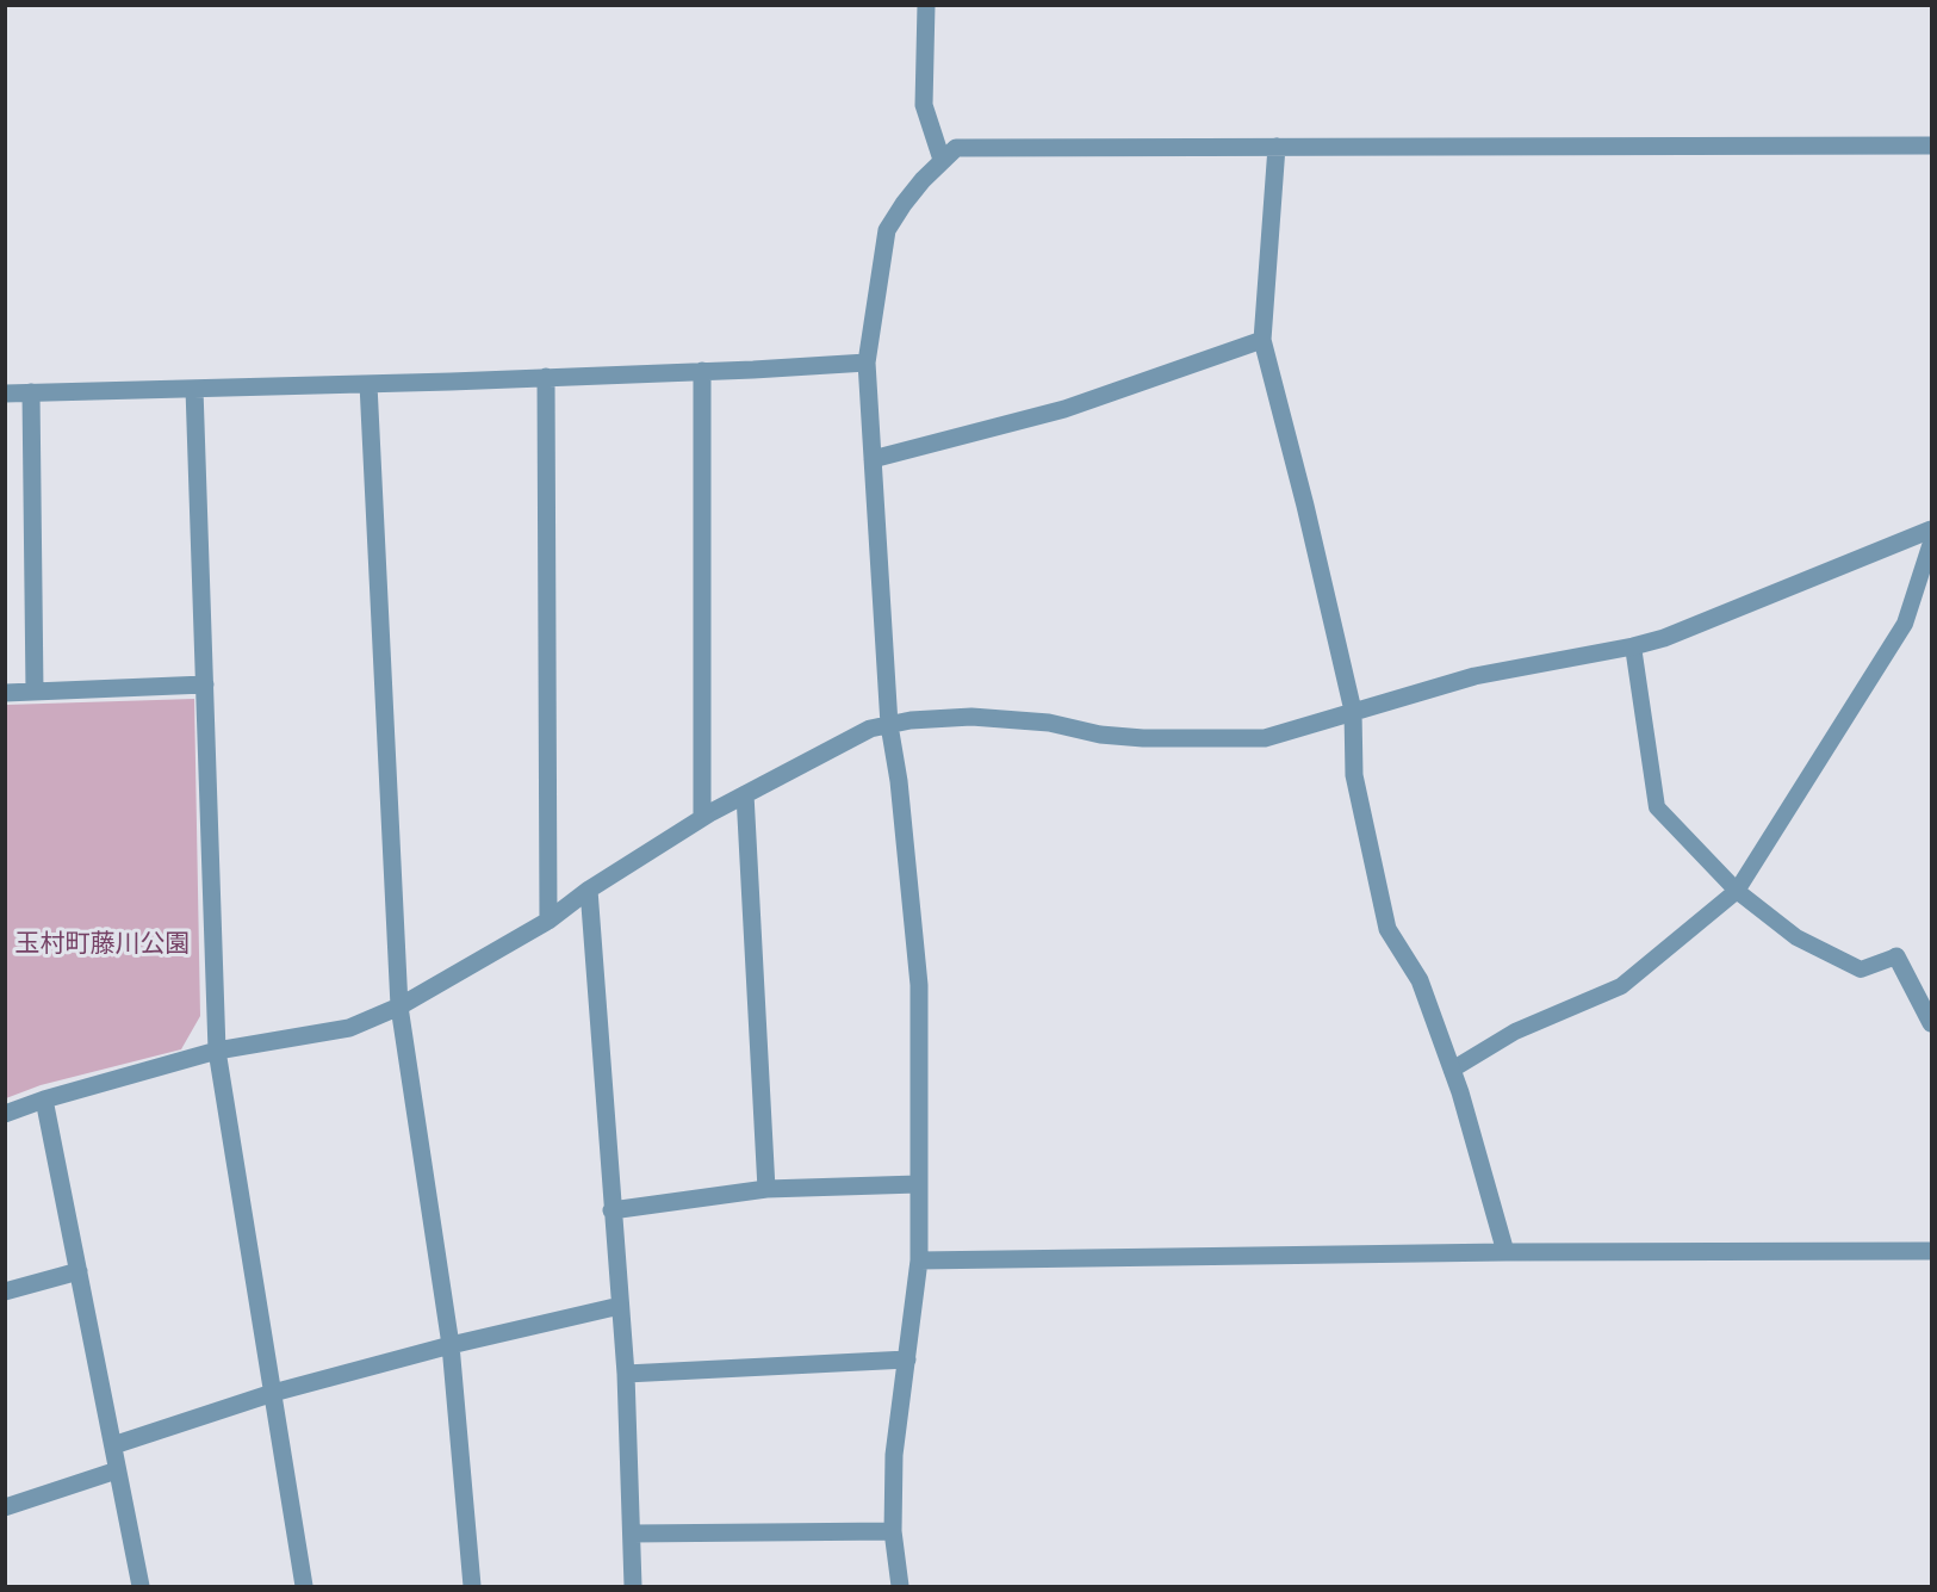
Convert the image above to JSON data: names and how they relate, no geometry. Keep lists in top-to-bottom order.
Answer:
{
  "parks": ["玉村町藤川公園"]
}
